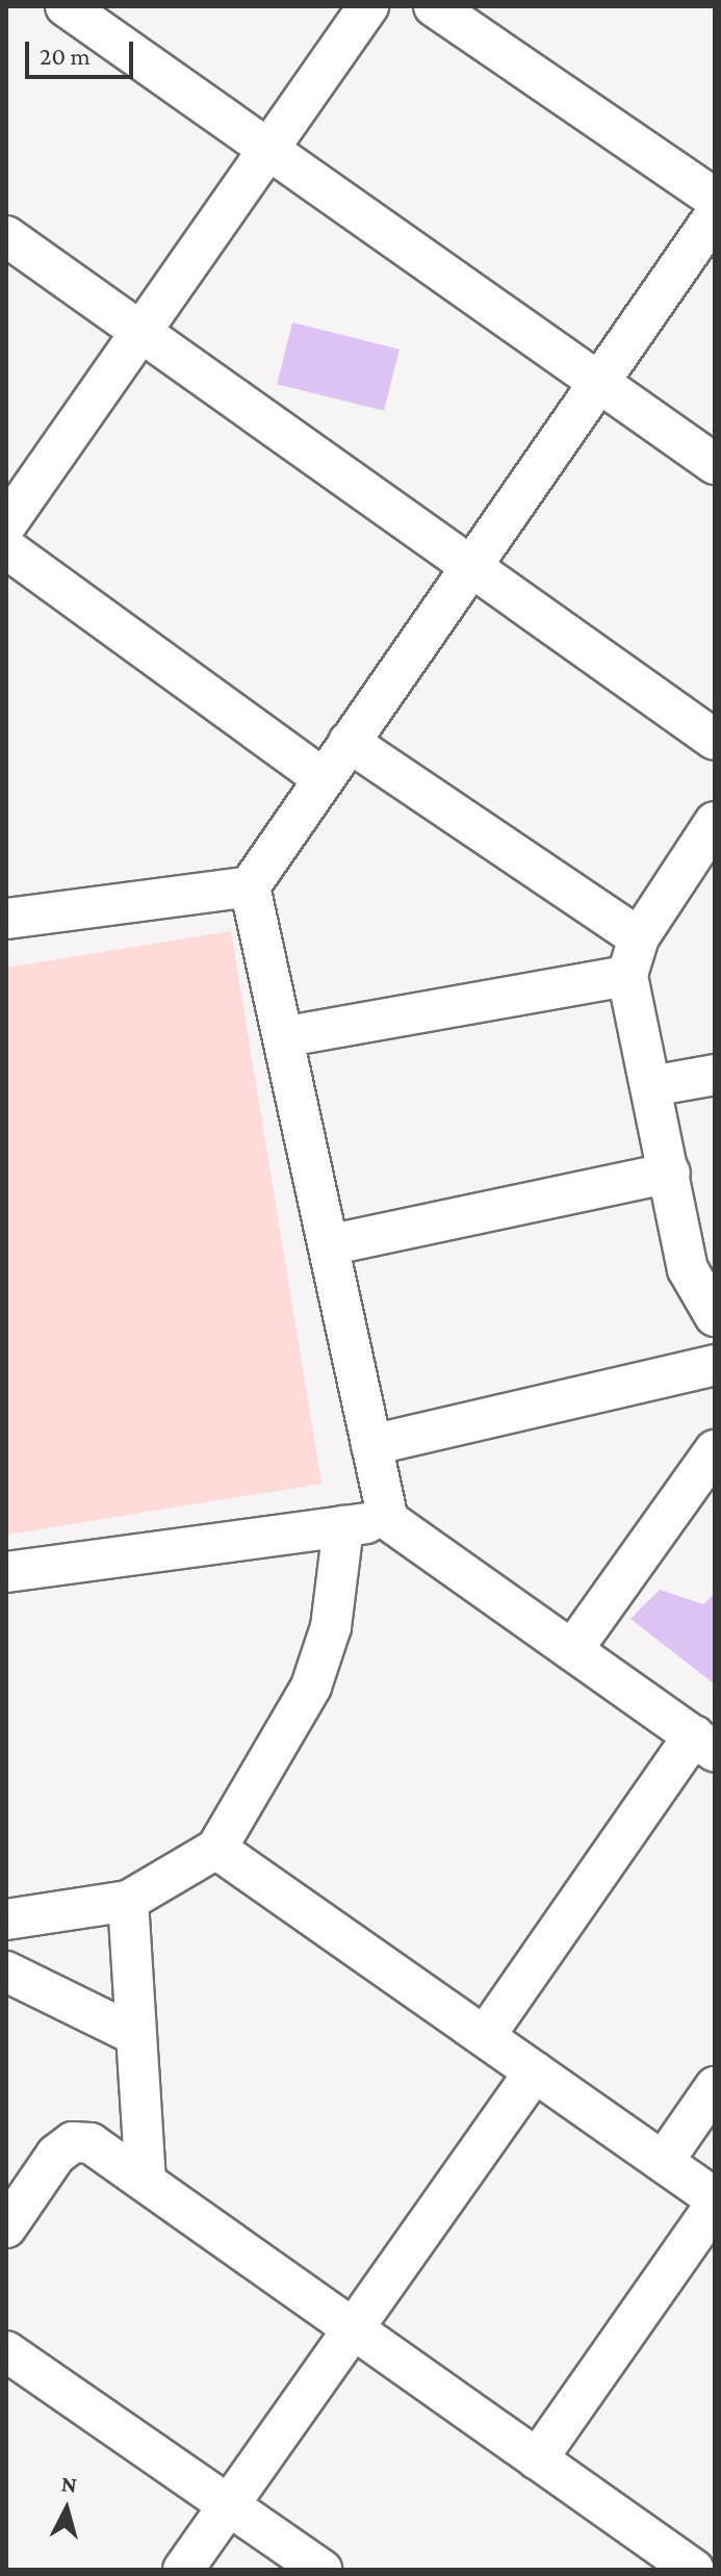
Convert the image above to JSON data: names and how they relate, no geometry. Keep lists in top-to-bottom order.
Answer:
{
  "scale_bar": "20 m",
  "north": "top"
}
